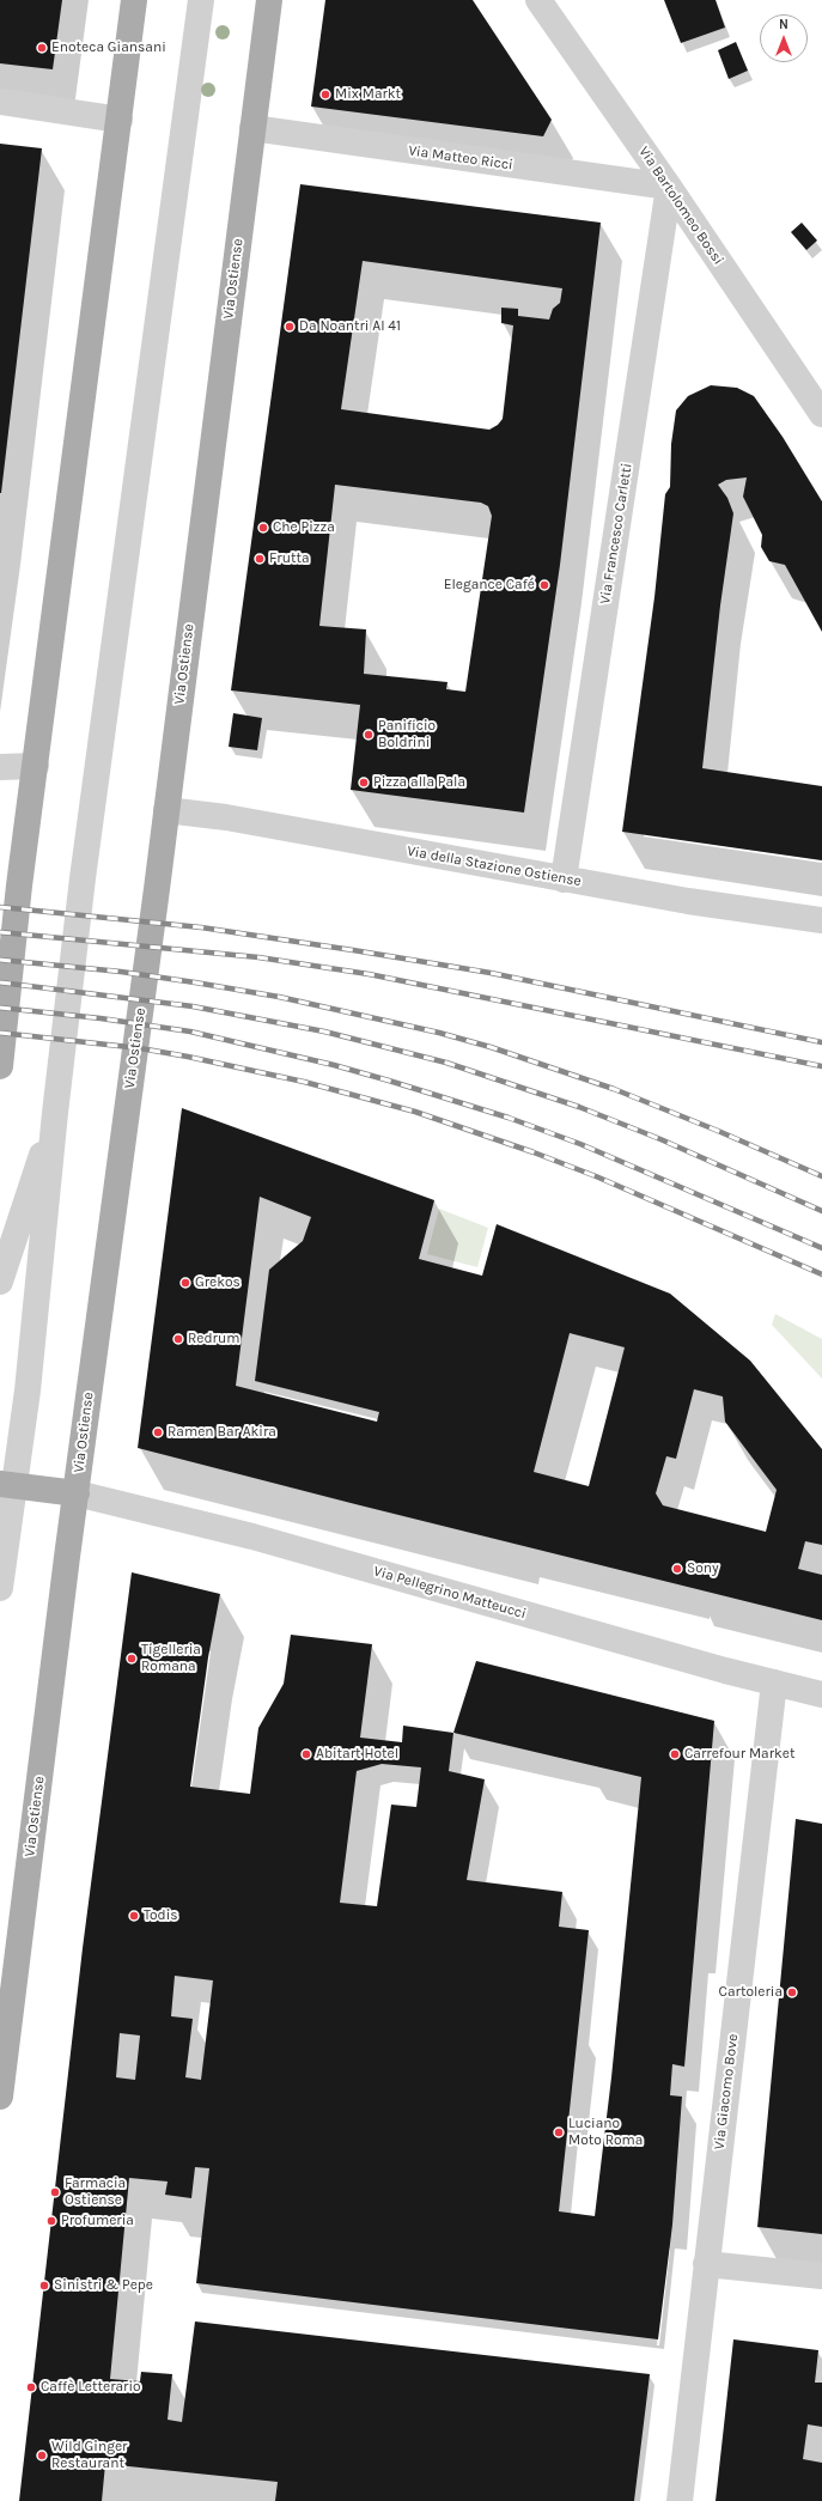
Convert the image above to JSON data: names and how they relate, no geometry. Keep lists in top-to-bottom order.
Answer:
{
  "streets": {
    "main road": ["Via Ostiense"],
    "street": [
      "Via Matteo Ricci",
      "Via Bartolomeo Bossi",
      "Via Francesco Carletti",
      "Via della Stazione Ostiense",
      "Via Pellegrino Matteucci",
      "Via Giacomo Bove"
    ]
  },
  "crossings": [
    ["Via Matteo Ricci", "Via Bartolomeo Bossi"],
    ["Via Matteo Ricci", "Via Ostiense"],
    ["Via Matteo Ricci", "Via Francesco Carletti"],
    ["Via Bartolomeo Bossi", "Via Francesco Carletti"],
    ["Via Ostiense", "Via della Stazione Ostiense"],
    ["Via Ostiense", "Via Pellegrino Matteucci"],
    ["Via Francesco Carletti", "Via della Stazione Ostiense"],
    ["Via Pellegrino Matteucci", "Via Giacomo Bove"]
  ],
  "places": [
    "Enoteca Giansani",
    "Mix Markt",
    "Da Noantri Al 41",
    "Che Pizza",
    "Frutta",
    "Elegance Café",
    "Panificio Boldrini",
    "Pizza alla Pala",
    "Grekos",
    "Redrum",
    "Ramen Bar Akira",
    "Sony",
    "Tigelleria Romana",
    "Abitart Hotel",
    "Carrefour Market",
    "Todis",
    "Cartoleria",
    "Luciano Moto Roma",
    "Farmacia Ostiense",
    "Profumeria",
    "Sinistri & Pepe",
    "Caffè Letterario",
    "Wild Ginger Restaurant"
  ],
  "north": "top"
}
